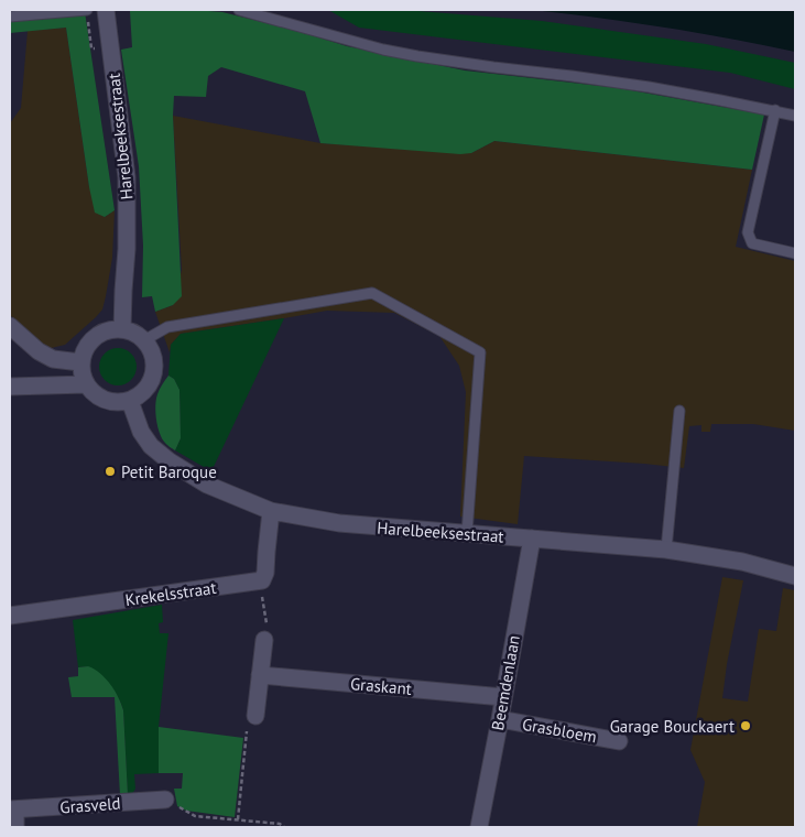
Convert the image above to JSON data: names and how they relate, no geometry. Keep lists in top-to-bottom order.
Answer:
{
  "streets": {
    "street": [
      "Harelbeeksestraat",
      "Krekelsstraat",
      "Beemdenlaan",
      "Graskant",
      "Grasbloem",
      "Grasveld"
    ]
  },
  "crossings": [
    ["Harelbeeksestraat", "Beemdenlaan"],
    ["Beemdenlaan", "Graskant"],
    ["Beemdenlaan", "Grasbloem"]
  ],
  "places": ["Petit Baroque", "Garage Bouckaert"]
}
